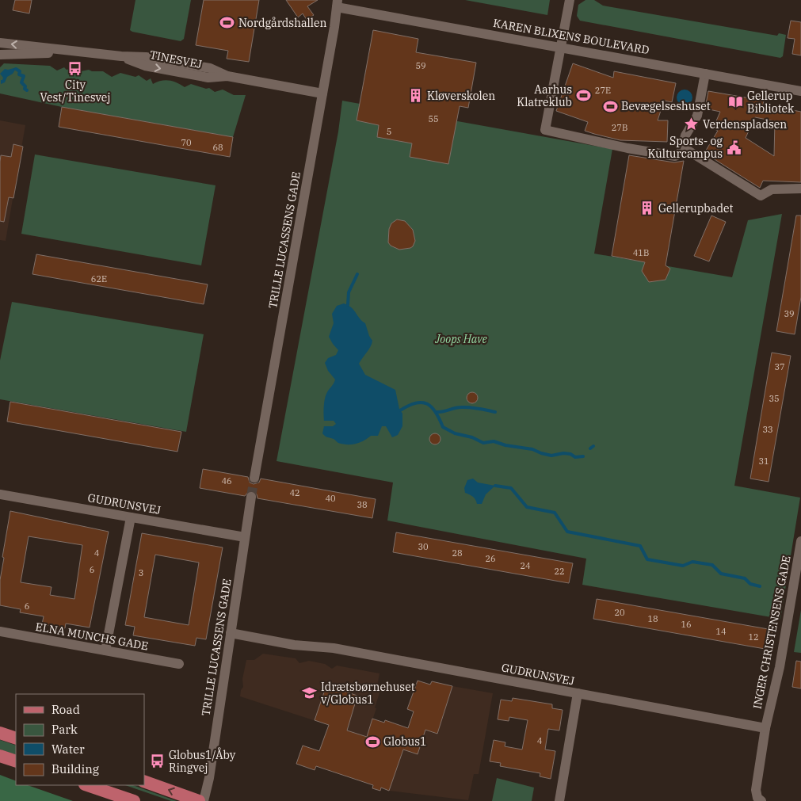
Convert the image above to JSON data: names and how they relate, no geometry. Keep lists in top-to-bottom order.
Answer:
{
  "streets": {
    "street": [
      "KAREN BLIXENS BOULEVARD",
      "TINESVEJ",
      "TRILLE LUCASSENS GADE",
      "GUDRUNSVEJ",
      "INGER CHRISTENSENS GADE",
      "ELNA MUNCHS GADE"
    ]
  },
  "crossings": [
    ["KAREN BLIXENS BOULEVARD", "TRILLE LUCASSENS GADE"],
    ["TINESVEJ", "TRILLE LUCASSENS GADE"],
    ["TRILLE LUCASSENS GADE", "GUDRUNSVEJ"],
    ["GUDRUNSVEJ", "INGER CHRISTENSENS GADE"]
  ],
  "parks": ["Joops Have"],
  "places": {
    "sports": [
      "Nordgårdshallen",
      "Aarhus Klatreklub",
      "Bevægelseshuset",
      "Globus1"
    ],
    "bus stop": ["City Vest/Tinesvej", "Globus1/Åby Ringvej"],
    "building": ["Kløverskolen", "Gellerupbadet"],
    "library": ["Gellerup Bibliotek"],
    "place": ["Verdenspladsen"],
    "public building": ["Sports- og Kulturcampus"],
    "school or university": ["Idrætsbørnehuset v/Globus1"]
  },
  "house_numbers": [
    "59",
    "27E",
    "55",
    "27B",
    "5",
    "70",
    "68",
    "41B",
    "62E",
    "39",
    "37",
    "35",
    "33",
    "31",
    "46",
    "42",
    "40",
    "38",
    "30",
    "4",
    "28",
    "26",
    "24",
    "6",
    "22",
    "3",
    "6",
    "20",
    "18",
    "16",
    "14",
    "12",
    "4"
  ],
  "legend": [
    "Road",
    "Park",
    "Water",
    "Building"
  ]
}
